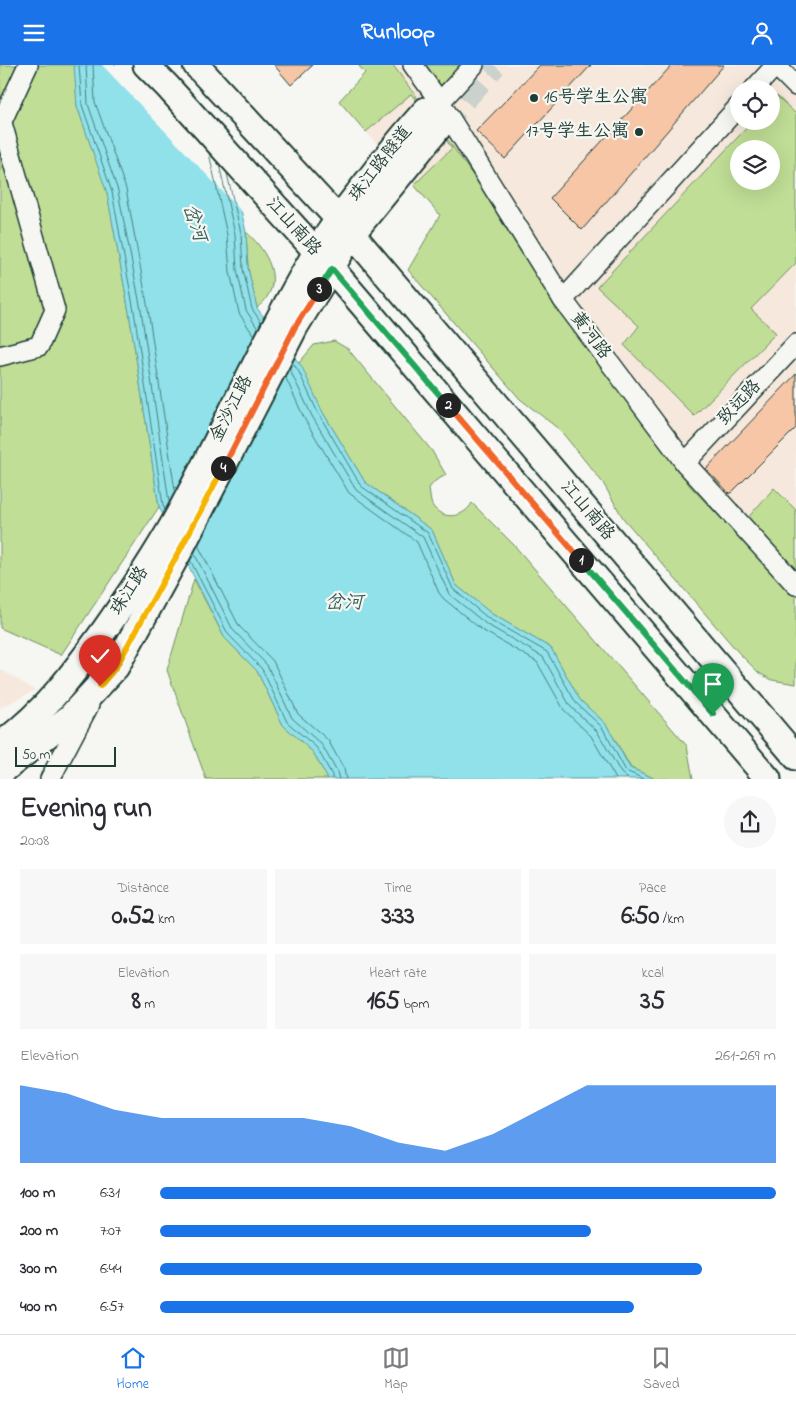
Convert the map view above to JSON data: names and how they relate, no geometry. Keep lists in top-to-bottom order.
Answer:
{
  "streets": {
    "main road": [
      "珠江路隧道",
      "江山南路",
      "金沙江路",
      "珠江路"
    ],
    "street": ["黄河路", "致远路"]
  },
  "crossings": [
    ["珠江路隧道", "江山南路"],
    ["珠江路隧道", "黄河路"],
    ["珠江路隧道", "金沙江路"],
    ["江山南路", "金沙江路"],
    ["黄河路", "致远路"],
    ["金沙江路", "珠江路"]
  ],
  "water": ["岔河"],
  "places": ["16号学生公寓", "17号学生公寓"],
  "scale_bar": "50 m",
  "page": {
    "header": "Runloop",
    "pins": [
      "3",
      "2",
      "4",
      "1"
    ],
    "scale": "50 m",
    "heading": ["Evening run", "20:08"],
    "stats": [
      ["Distance", "0.52 km"],
      ["Time", "3:33"],
      ["Pace", "6:50 /km"],
      ["Elevation", "8 m"],
      ["Heart rate", "165 bpm"],
      ["kcal", "35"]
    ],
    "chart": ["Elevation", "261–269 m"],
    "list": [
      {
        "name": "100 m",
        "note": "6:31"
      },
      {
        "name": "200 m",
        "note": "7:07"
      },
      {
        "name": "300 m",
        "note": "6:44"
      },
      {
        "name": "400 m",
        "note": "6:57"
      }
    ],
    "tabs": ["Home", "Map", "Saved"]
  }
}
